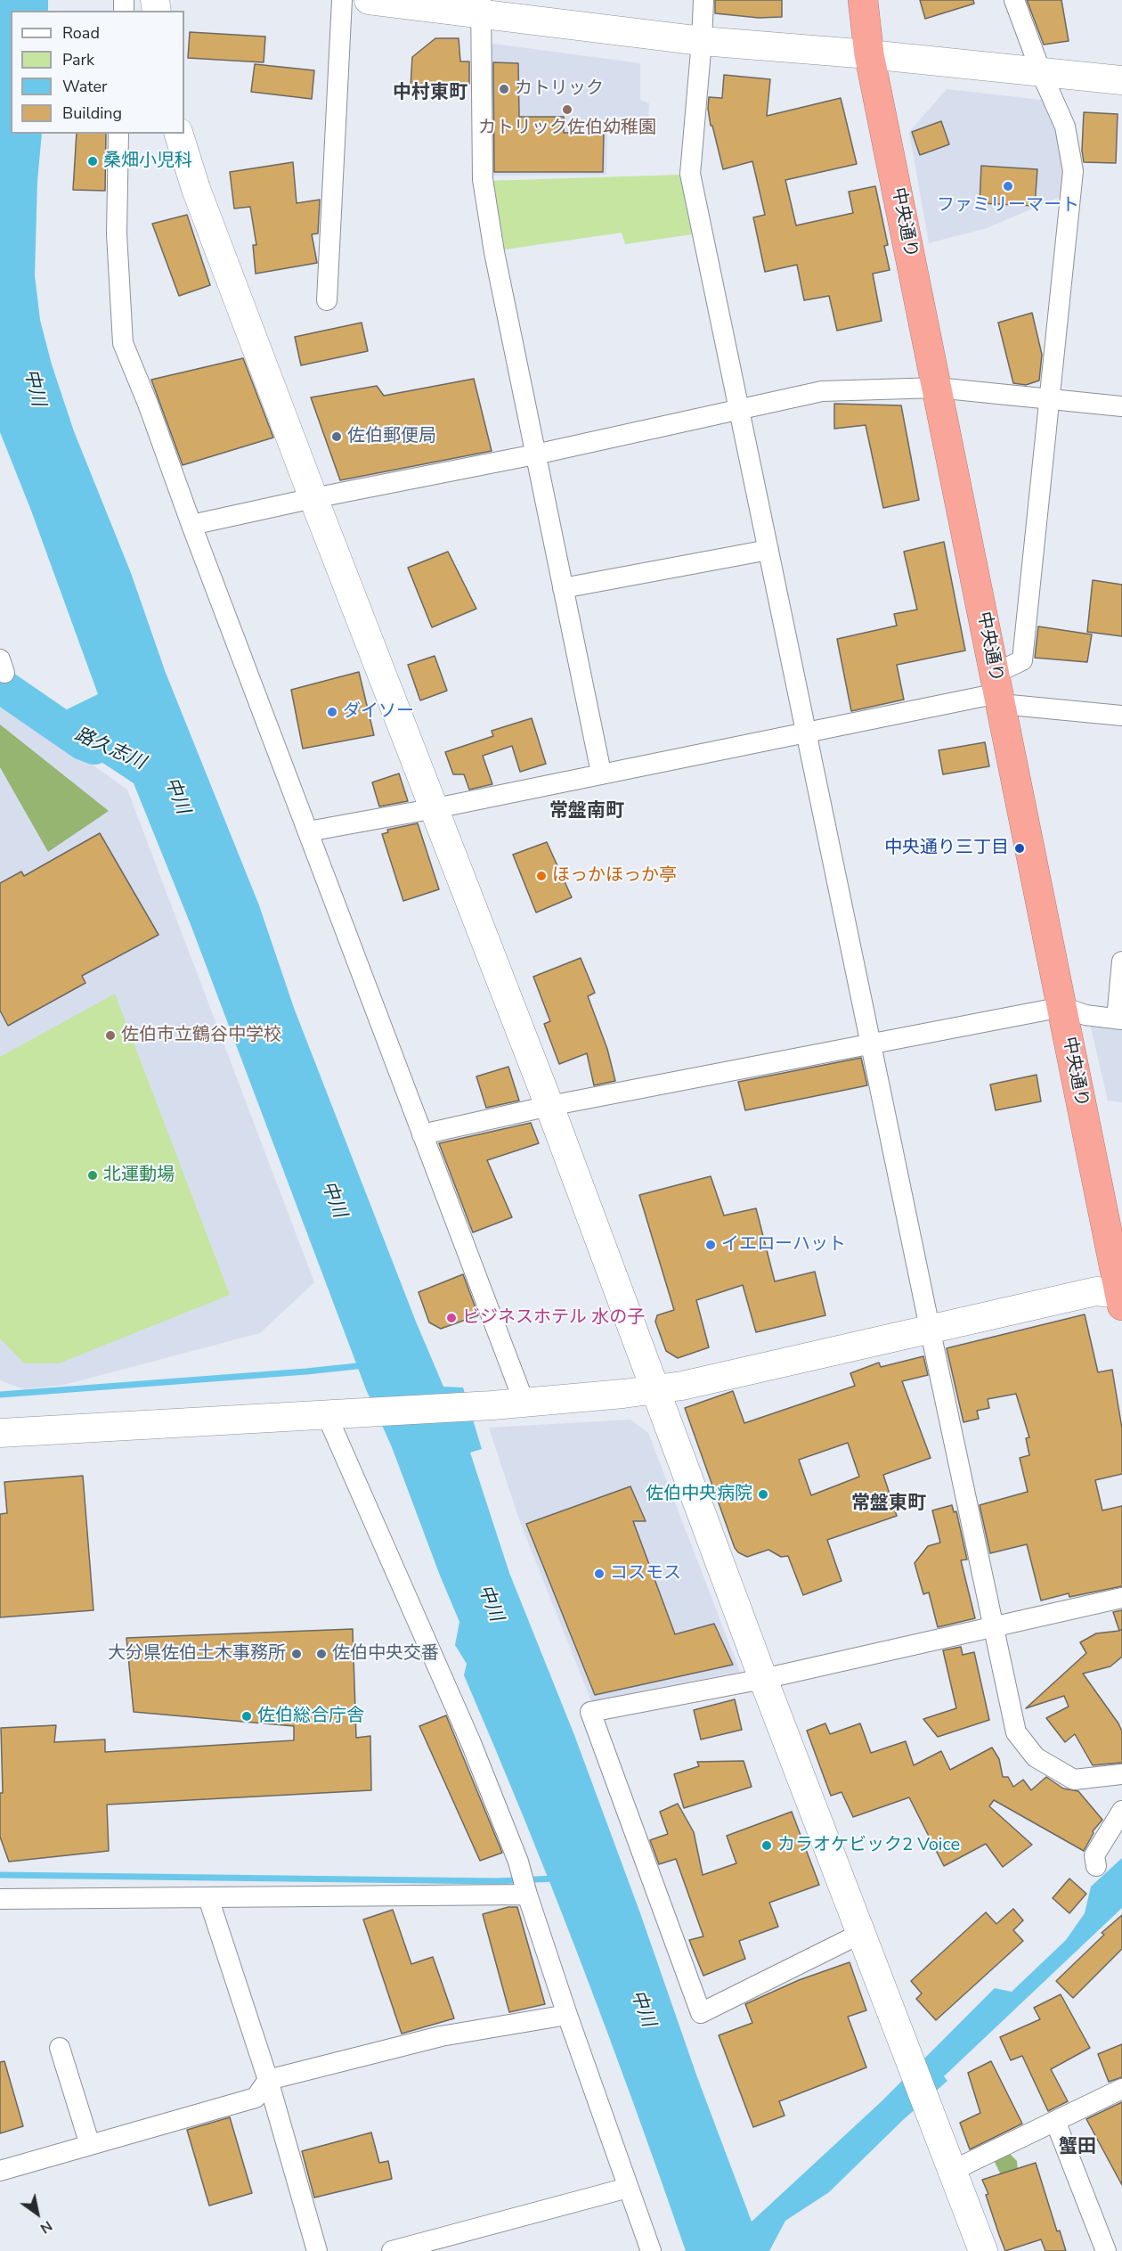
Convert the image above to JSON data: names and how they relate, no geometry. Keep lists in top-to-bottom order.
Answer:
{
  "streets": {
    "highway": ["中央通り"]
  },
  "districts": [
    "中村東町",
    "常盤南町",
    "常盤東町",
    "蟹田"
  ],
  "water": ["中川", "路久志川"],
  "places": [
    "カトリック",
    "カトリック佐伯幼稚園",
    "桑畑小児科",
    "ファミリーマート",
    "佐伯郵便局",
    "ダイソー",
    "中央通り三丁目",
    "ほっかほっか亭",
    "佐伯市立鶴谷中学校",
    "北運動場",
    "イエローハット",
    "ビジネスホテル 水の子",
    "佐伯中央病院",
    "コスモス",
    "大分県佐伯土木事務所",
    "佐伯中央交番",
    "佐伯総合庁舎",
    "カラオケビック2 Voice"
  ],
  "legend": [
    "Road",
    "Park",
    "Water",
    "Building"
  ],
  "north": "bottom right"
}
